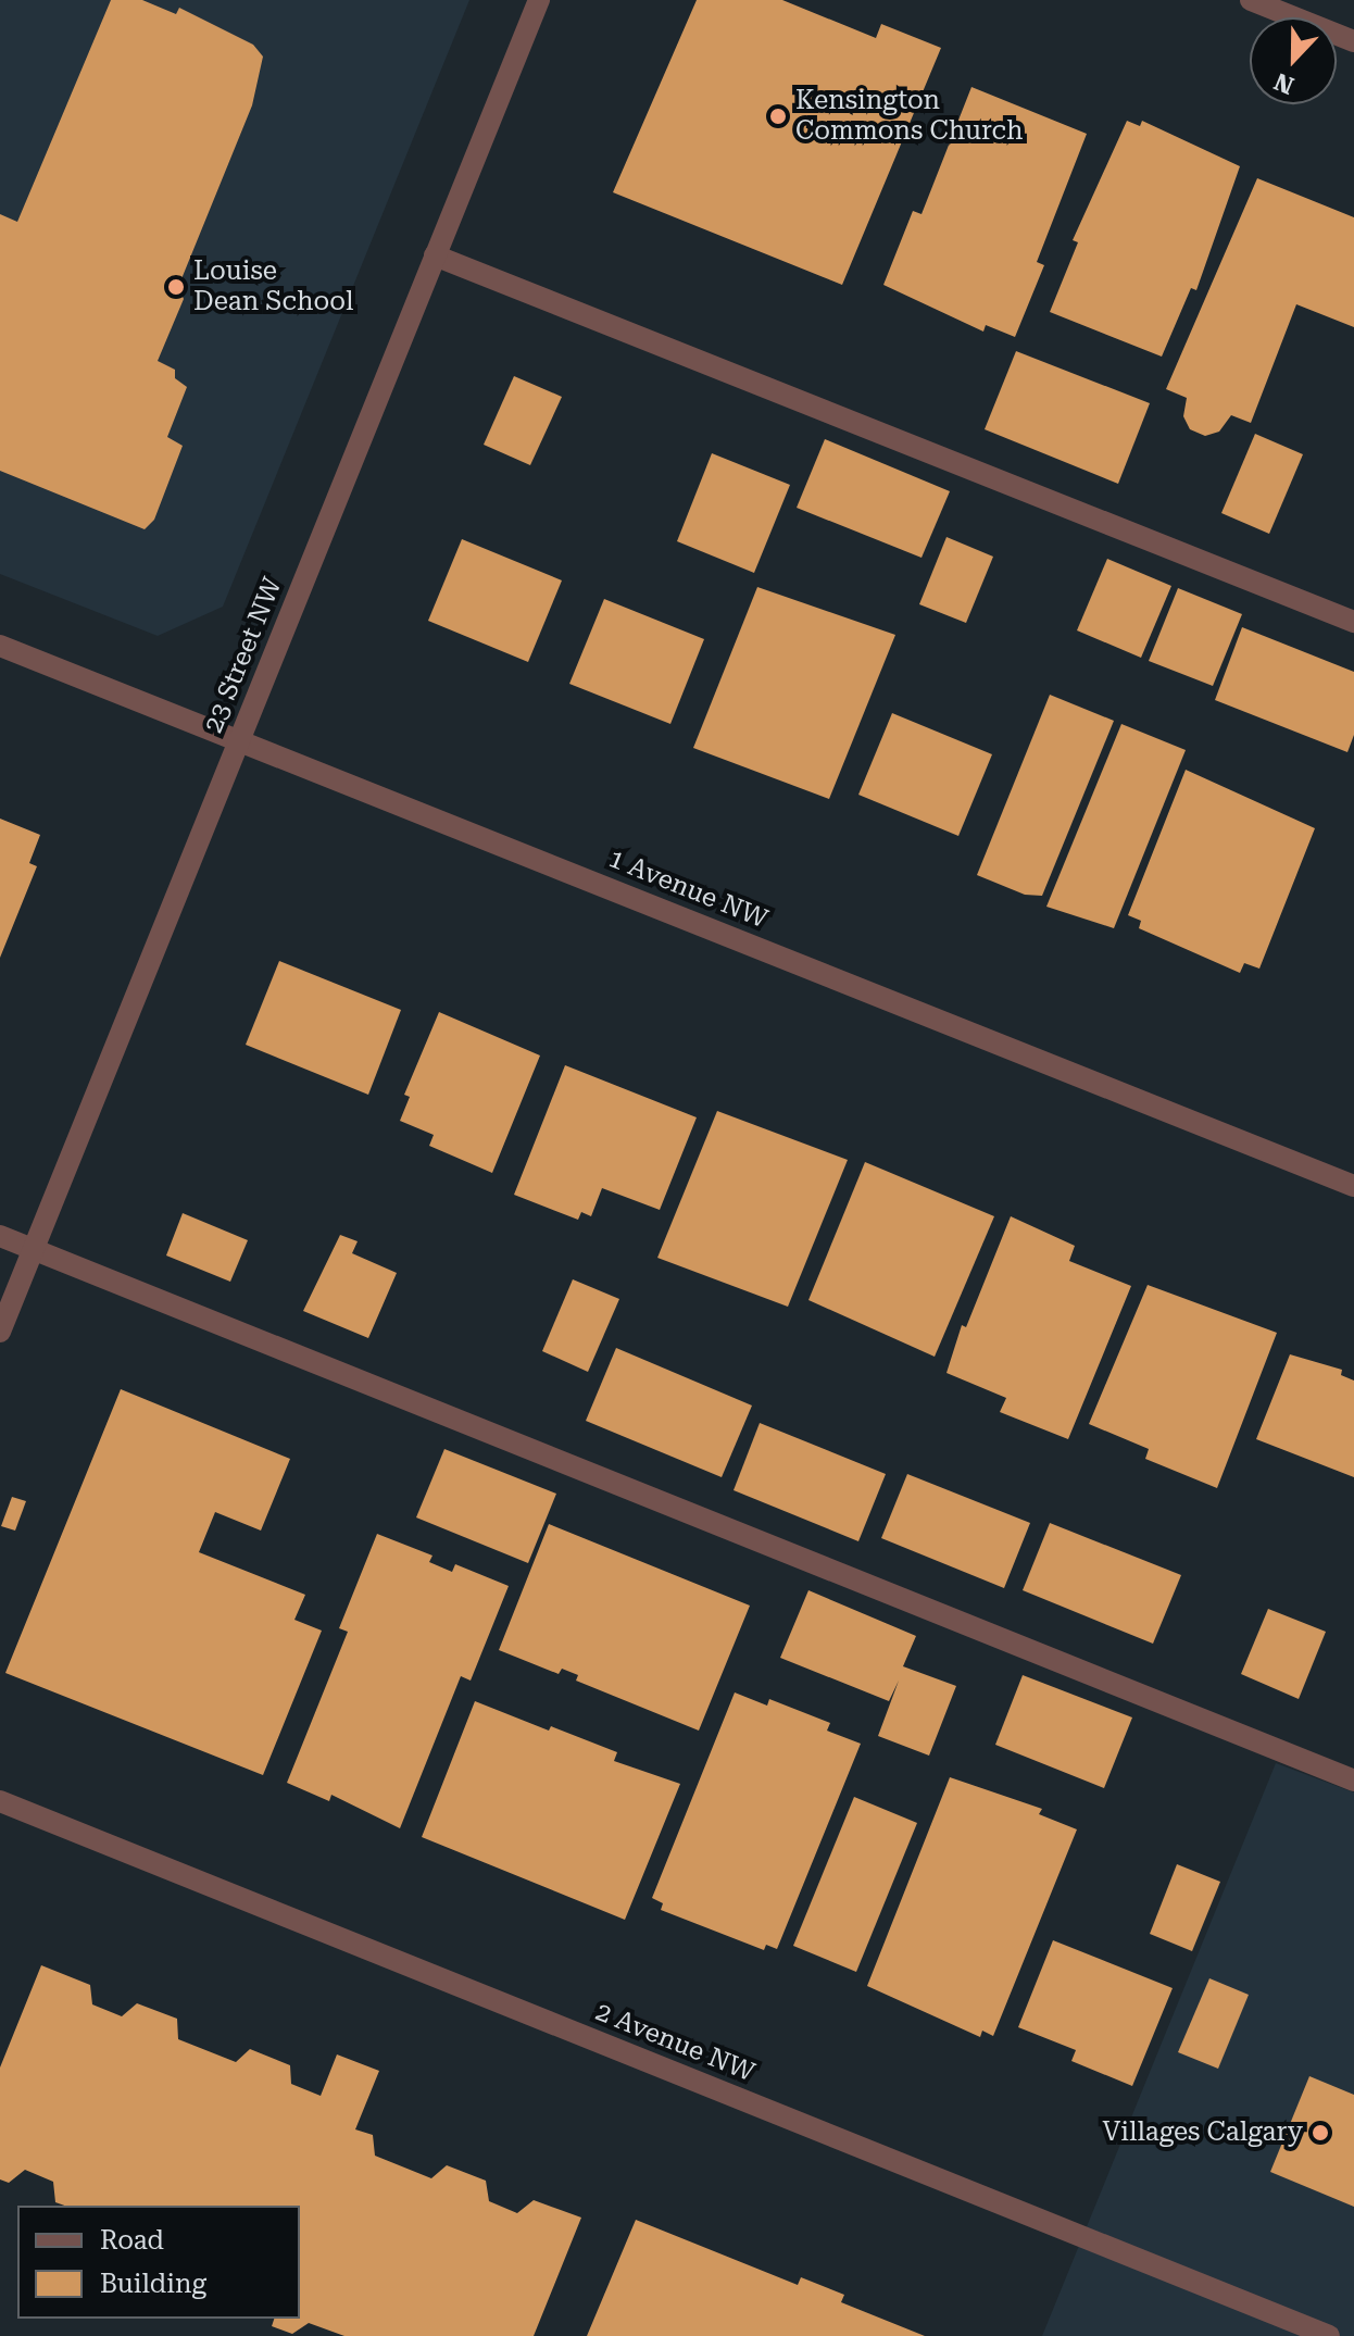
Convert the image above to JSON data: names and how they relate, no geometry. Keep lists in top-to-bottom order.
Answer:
{
  "streets": {
    "street": ["23 Street NW", "1 Avenue NW", "2 Avenue NW"]
  },
  "crossings": [
    ["23 Street NW", "1 Avenue NW"]
  ],
  "places": ["Kensington Commons Church", "Louise Dean School", "Villages Calgary"],
  "legend": ["Road", "Building"],
  "north": "bottom"
}
